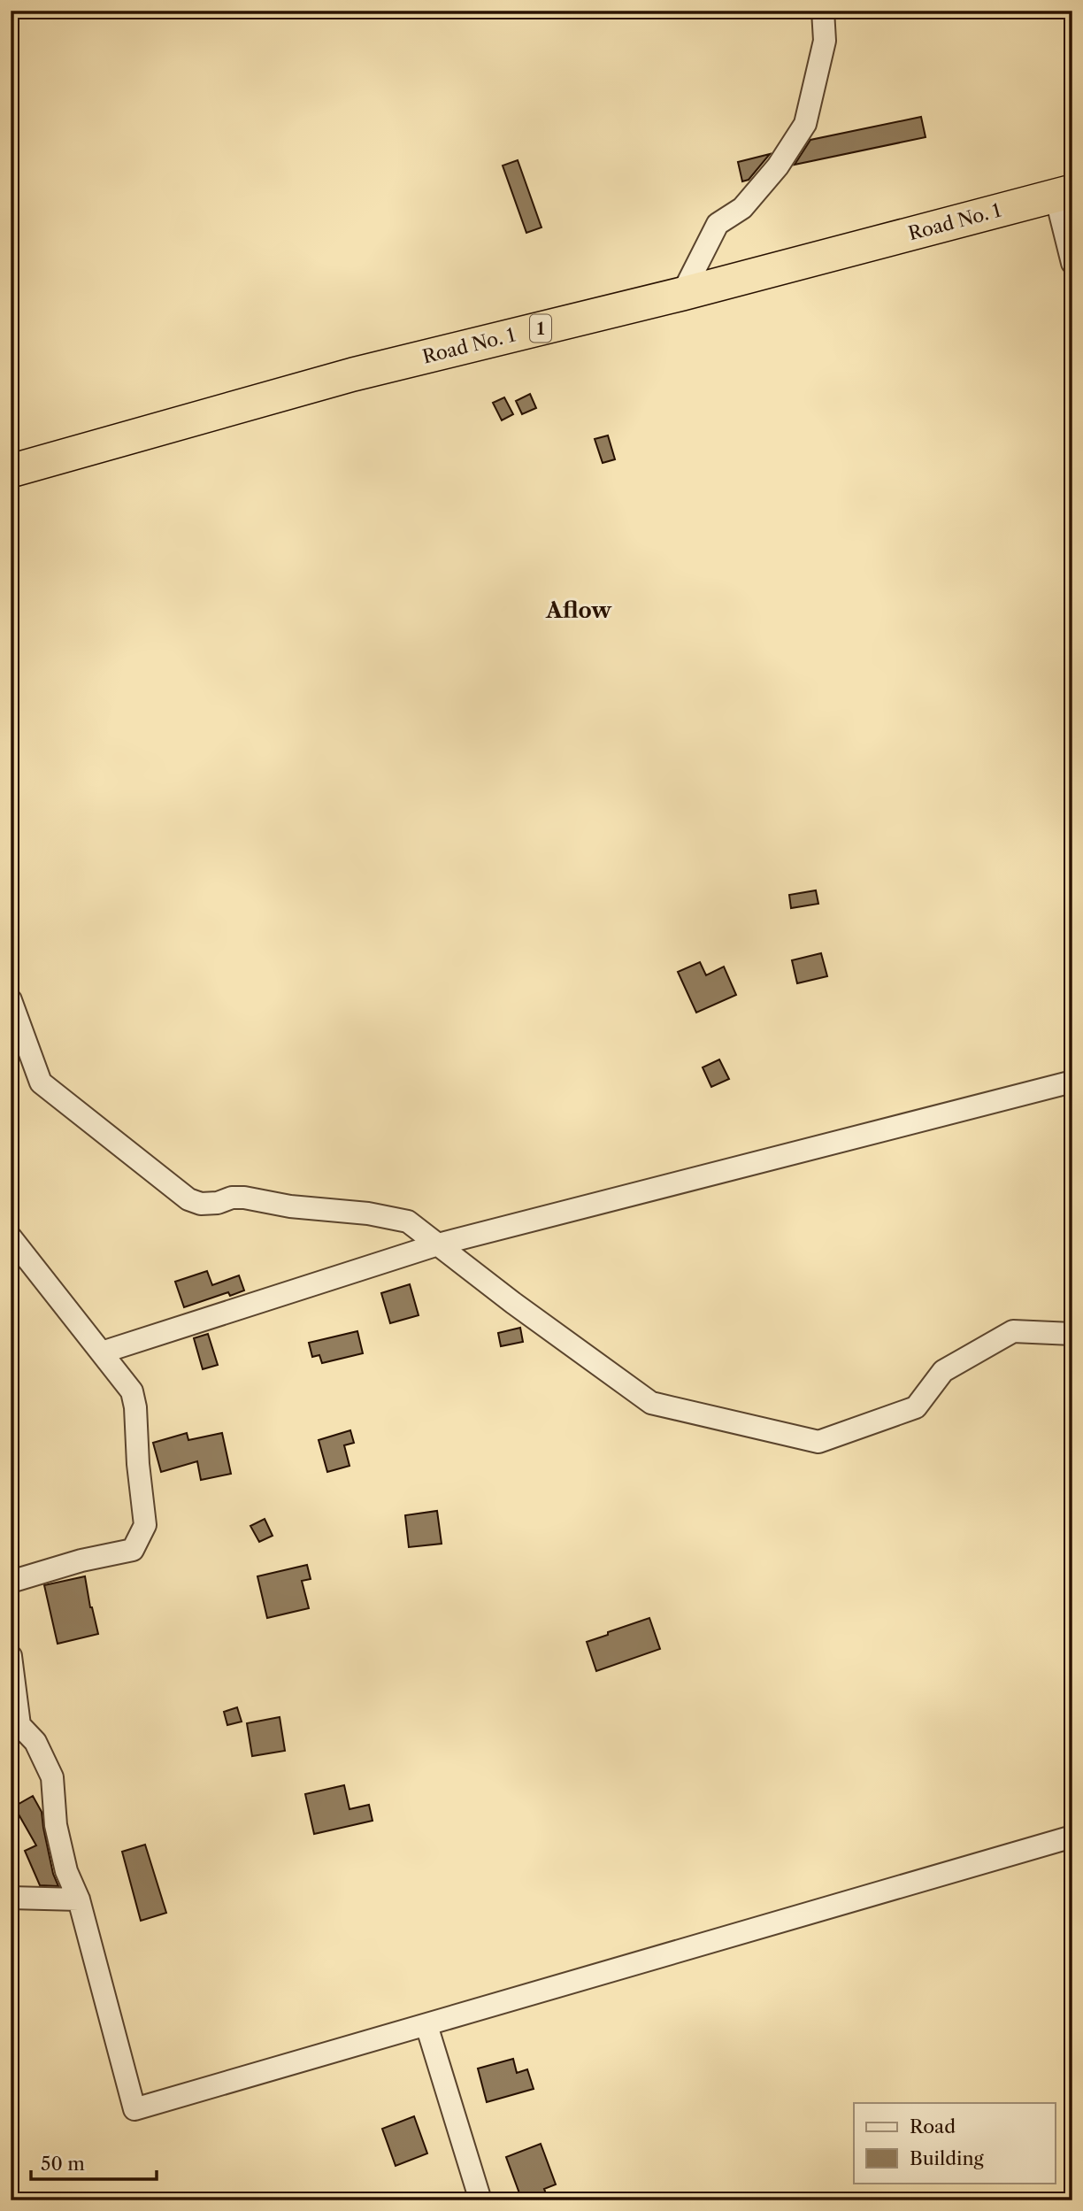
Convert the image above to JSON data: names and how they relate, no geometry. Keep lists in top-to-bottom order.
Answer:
{
  "streets": {
    "highway": ["Road No. 1", "1"]
  },
  "districts": ["Aflow"],
  "legend": ["Road", "Building"],
  "scale_bar": "50 m"
}
